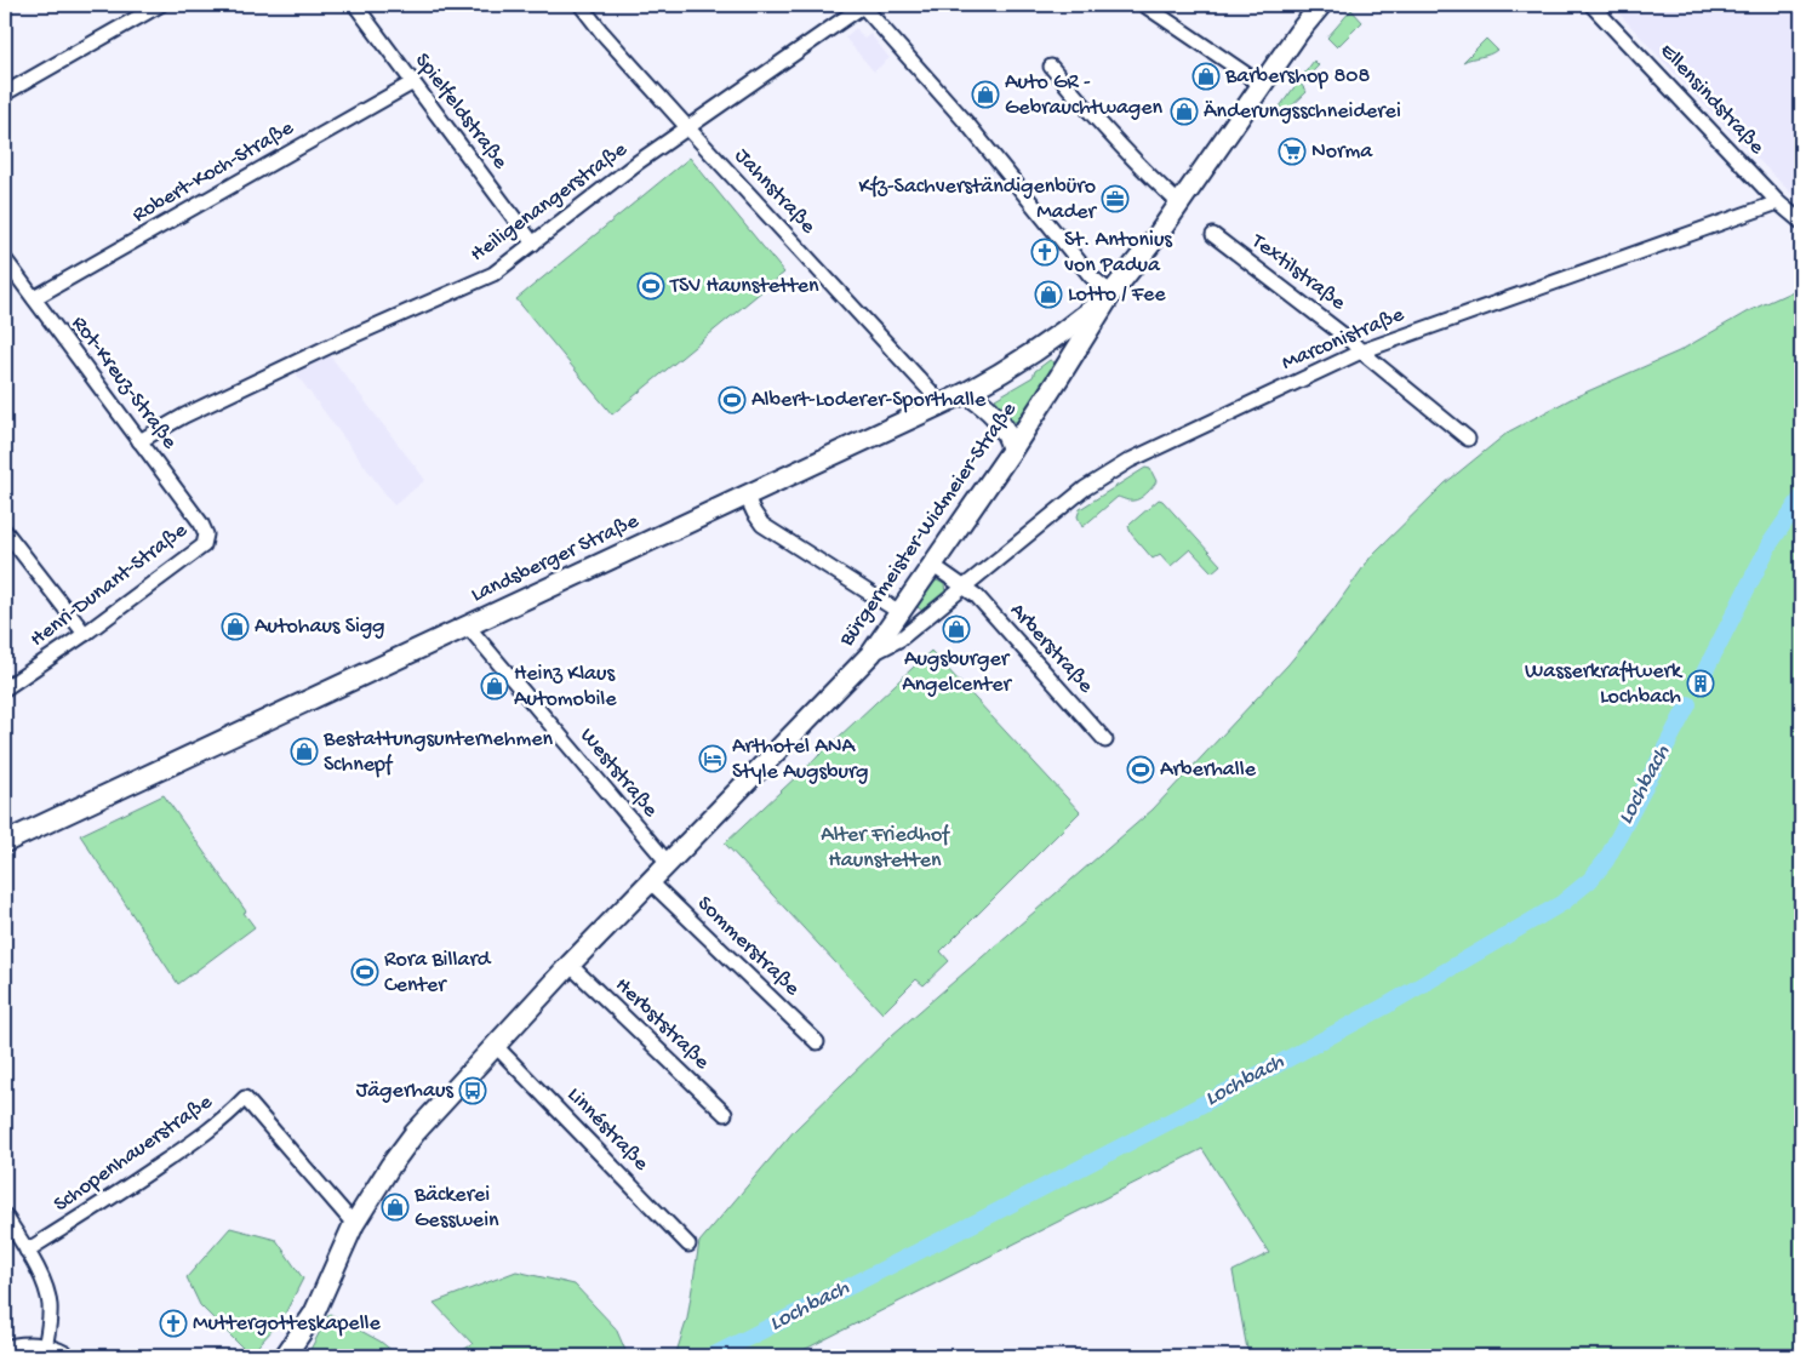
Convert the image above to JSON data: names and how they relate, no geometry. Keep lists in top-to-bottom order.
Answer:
{
  "streets": {
    "main road": ["Bürgermeister-Widmeier-Straße", "Landsberger Straße"],
    "street": [
      "Ellensindstraße",
      "Spielfeldstraße",
      "Robert-Koch-Straße",
      "Jahnstraße",
      "Heiligenangerstraße",
      "Textilstraße",
      "Marconistraße",
      "Rot-Kreuz-Straße",
      "Henri-Dunant-Straße",
      "Arberstraße",
      "Weststraße",
      "Sommerstraße",
      "Herbststraße",
      "Linnéstraße",
      "Schopenhauerstraße"
    ]
  },
  "crossings": [
    ["Ellensindstraße", "Marconistraße"],
    ["Spielfeldstraße", "Robert-Koch-Straße"],
    ["Spielfeldstraße", "Heiligenangerstraße"],
    ["Robert-Koch-Straße", "Rot-Kreuz-Straße"],
    ["Jahnstraße", "Heiligenangerstraße"],
    ["Jahnstraße", "Landsberger Straße"],
    ["Heiligenangerstraße", "Rot-Kreuz-Straße"],
    ["Textilstraße", "Marconistraße"],
    ["Marconistraße", "Bürgermeister-Widmeier-Straße"],
    ["Marconistraße", "Arberstraße"],
    ["Rot-Kreuz-Straße", "Henri-Dunant-Straße"],
    ["Bürgermeister-Widmeier-Straße", "Landsberger Straße"],
    ["Bürgermeister-Widmeier-Straße", "Weststraße"],
    ["Bürgermeister-Widmeier-Straße", "Sommerstraße"],
    ["Bürgermeister-Widmeier-Straße", "Herbststraße"],
    ["Bürgermeister-Widmeier-Straße", "Linnéstraße"],
    ["Bürgermeister-Widmeier-Straße", "Schopenhauerstraße"],
    ["Landsberger Straße", "Weststraße"]
  ],
  "water": ["Lochbach"],
  "parks": ["Alter Friedhof Haunstetten"],
  "places": {
    "shop": [
      "Barbershop 808",
      "Auto GR - Gebrauchtwagen",
      "Änderungsschneiderei",
      "Lotto / Fee",
      "Autohaus Sigg",
      "Augsburger Angelcenter",
      "Heinz Klaus Automobile",
      "Bestattungsunternehmen Schnepf",
      "Bäckerei Gesswein"
    ],
    "supermarket": ["Norma"],
    "office": ["Kfz-Sachverständigenbüro Mader"],
    "church": ["St. Antonius von Padua", "Muttergotteskapelle"],
    "sports": [
      "TSV Haunstetten",
      "Albert-Loderer-Sporthalle",
      "Arberhalle",
      "Rora Billard Center"
    ],
    "building": ["Wasserkraftwerk Lochbach"],
    "hotel": ["Arthotel ANA Style Augsburg"],
    "bus stop": ["Jägerhaus"]
  }
}
